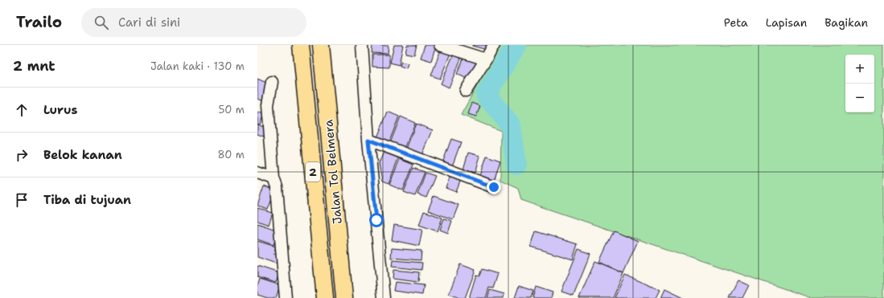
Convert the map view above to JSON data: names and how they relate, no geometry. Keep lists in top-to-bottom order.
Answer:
{
  "streets": {
    "highway": ["2", "Jalan Tol Belmera"]
  },
  "page": {
    "header": "Trailo",
    "search": "Cari di sini",
    "nav": ["Peta", "Lapisan", "Bagikan"],
    "heading": ["2 mnt", "Jalan kaki · 130 m"],
    "map_buttons": ["+", "−"],
    "list": [
      ["Lurus", "50 m"],
      ["Belok kanan", "80 m"],
      "Tiba di tujuan"
    ]
  }
}
